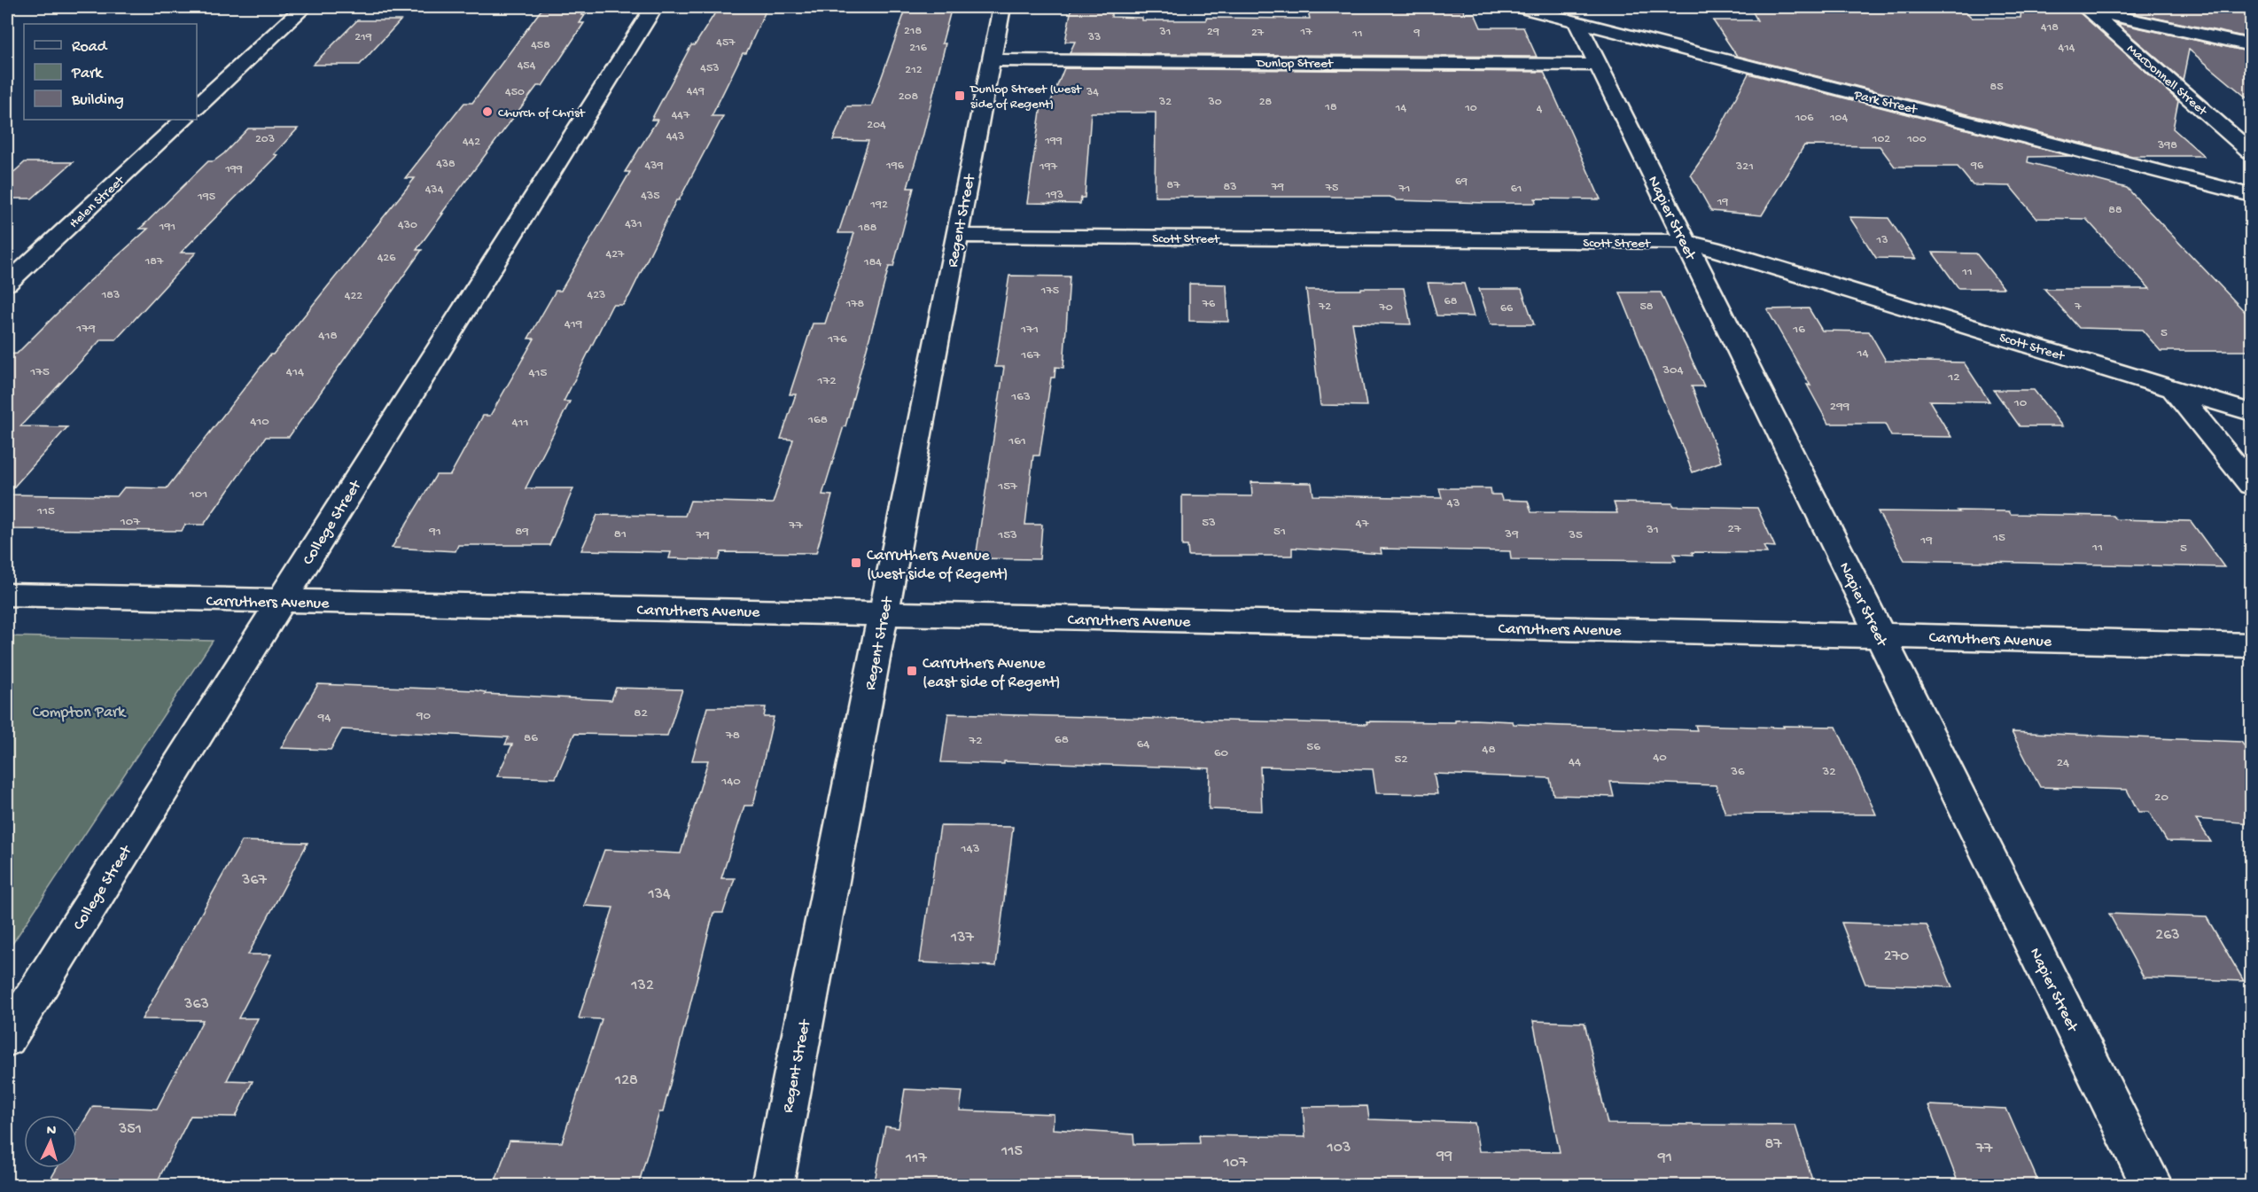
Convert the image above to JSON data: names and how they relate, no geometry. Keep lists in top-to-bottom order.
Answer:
{
  "streets": {
    "street": [
      "Dunlop Street",
      "MacDonnell Street",
      "Park Street",
      "Helen Street",
      "Napier Street",
      "Regent Street",
      "Scott Street",
      "College Street",
      "Carruthers Avenue"
    ]
  },
  "crossings": [
    ["Dunlop Street", "Napier Street"],
    ["Dunlop Street", "Regent Street"],
    ["Park Street", "Napier Street"],
    ["Napier Street", "Scott Street"],
    ["Napier Street", "Carruthers Avenue"],
    ["Regent Street", "Scott Street"],
    ["Regent Street", "Carruthers Avenue"],
    ["College Street", "Carruthers Avenue"]
  ],
  "parks": ["Compton Park"],
  "places": {
    "transit": ["Dunlop Street (west side of Regent)", "Carruthers Avenue (west side of Regent)", "Carruthers Avenue (east side of Regent)"],
    "other": ["Church of Christ"]
  },
  "house_numbers": [
    "418",
    "218",
    "31",
    "29",
    "17",
    "27",
    "9",
    "11",
    "219",
    "33",
    "457",
    "458",
    "216",
    "414",
    "454",
    "453",
    "212",
    "85",
    "449",
    "450",
    "34",
    "208",
    "32",
    "30",
    "28",
    "18",
    "14",
    "10",
    "4",
    "447",
    "106",
    "104",
    "204",
    "443",
    "203",
    "102",
    "100",
    "199",
    "442",
    "398",
    "438",
    "439",
    "196",
    "96",
    "197",
    "321",
    "199",
    "69",
    "87",
    "83",
    "79",
    "75",
    "71",
    "61",
    "434",
    "193",
    "435",
    "195",
    "19",
    "192",
    "88",
    "431",
    "430",
    "191",
    "188",
    "13",
    "427",
    "426",
    "187",
    "184",
    "11",
    "175",
    "183",
    "423",
    "422",
    "68",
    "178",
    "76",
    "72",
    "58",
    "7",
    "70",
    "66",
    "419",
    "179",
    "171",
    "16",
    "5",
    "418",
    "176",
    "14",
    "167",
    "304",
    "175",
    "414",
    "415",
    "12",
    "172",
    "163",
    "10",
    "299",
    "168",
    "410",
    "411",
    "161",
    "157",
    "101",
    "43",
    "115",
    "107",
    "53",
    "47",
    "77",
    "27",
    "31",
    "91",
    "89",
    "51",
    "81",
    "39",
    "79",
    "153",
    "35",
    "15",
    "19",
    "11",
    "5",
    "82",
    "90",
    "94",
    "78",
    "86",
    "68",
    "72",
    "64",
    "56",
    "48",
    "60",
    "40",
    "52",
    "44",
    "24",
    "36",
    "32",
    "140",
    "20",
    "143",
    "367",
    "134",
    "263",
    "137",
    "270",
    "132",
    "363",
    "128",
    "351",
    "87",
    "103",
    "77",
    "115",
    "99",
    "91",
    "117",
    "107"
  ],
  "legend": ["Road", "Park", "Building"],
  "north": "top"
}
